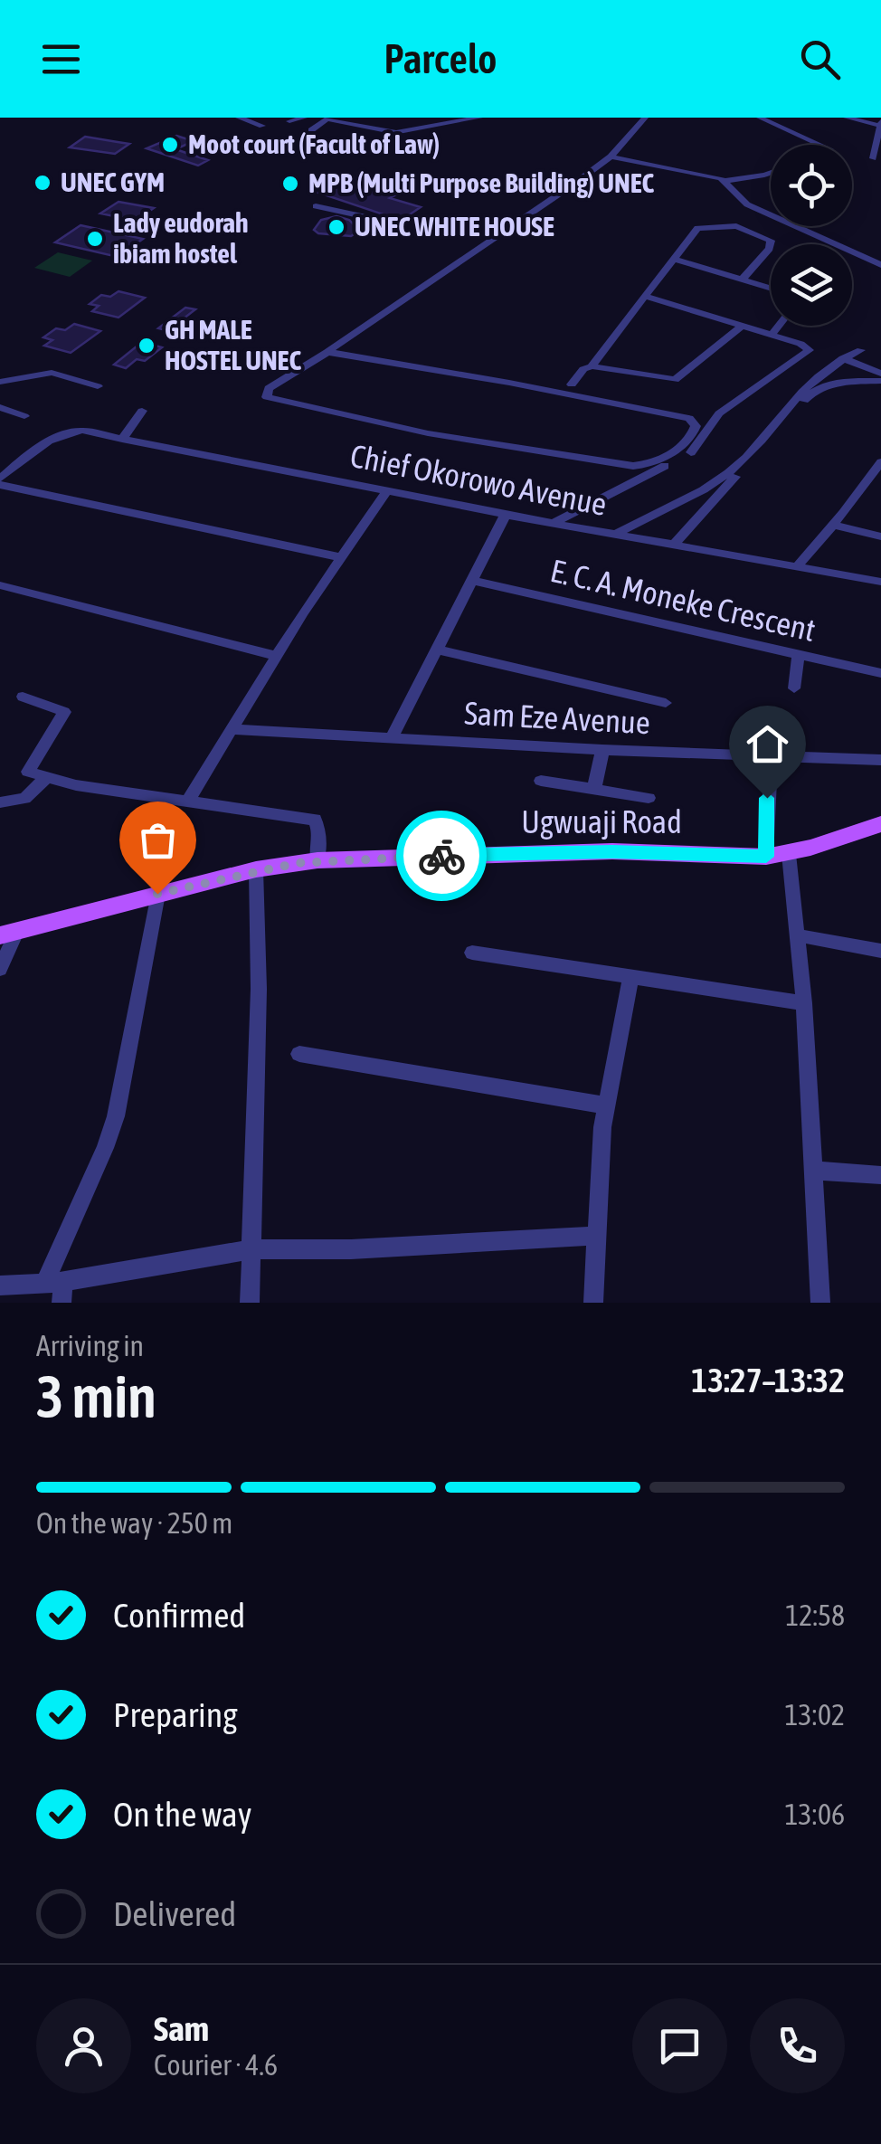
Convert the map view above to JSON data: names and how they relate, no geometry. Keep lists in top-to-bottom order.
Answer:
{
  "streets": {
    "main road": ["Ugwuaji Road"],
    "street": ["Chief Okorowo Avenue", "E. C. A. Moneke Crescent", "Sam Eze Avenue"]
  },
  "places": [
    "Moot court (Facult of Law)",
    "UNEC GYM",
    "MPB (Multi Purpose Building) UNEC",
    "UNEC WHITE HOUSE",
    "Lady eudorah ibiam hostel",
    "GH MALE HOSTEL UNEC"
  ],
  "page": {
    "header": "Parcelo",
    "heading": ["3 min", "Arriving in", "13:27–13:32"],
    "panel": ["Sam", "Courier · 4.6"],
    "bar": "On the way · 250 m",
    "list": [
      ["Confirmed", "12:58"],
      ["Preparing", "13:02"],
      ["On the way", "13:06"],
      "Delivered"
    ]
  }
}
